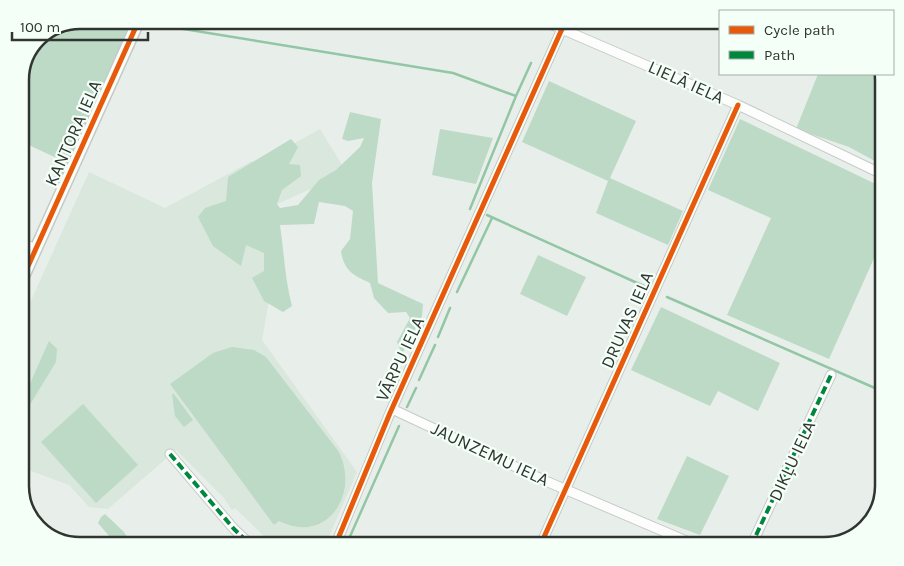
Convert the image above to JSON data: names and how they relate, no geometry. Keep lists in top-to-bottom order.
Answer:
{
  "streets": {
    "main road": ["KANTORA IELA"],
    "street": [
      "LIELĀ IELA",
      "DRUVAS IELA",
      "VĀRPU IELA",
      "JAUNZEMU IELA",
      "DIKĻU IELA"
    ]
  },
  "crossings": [
    ["LIELĀ IELA", "DRUVAS IELA"],
    ["LIELĀ IELA", "VĀRPU IELA"],
    ["DRUVAS IELA", "JAUNZEMU IELA"],
    ["VĀRPU IELA", "JAUNZEMU IELA"]
  ],
  "legend": ["Cycle path", "Path"],
  "scale_bar": "100 m"
}
